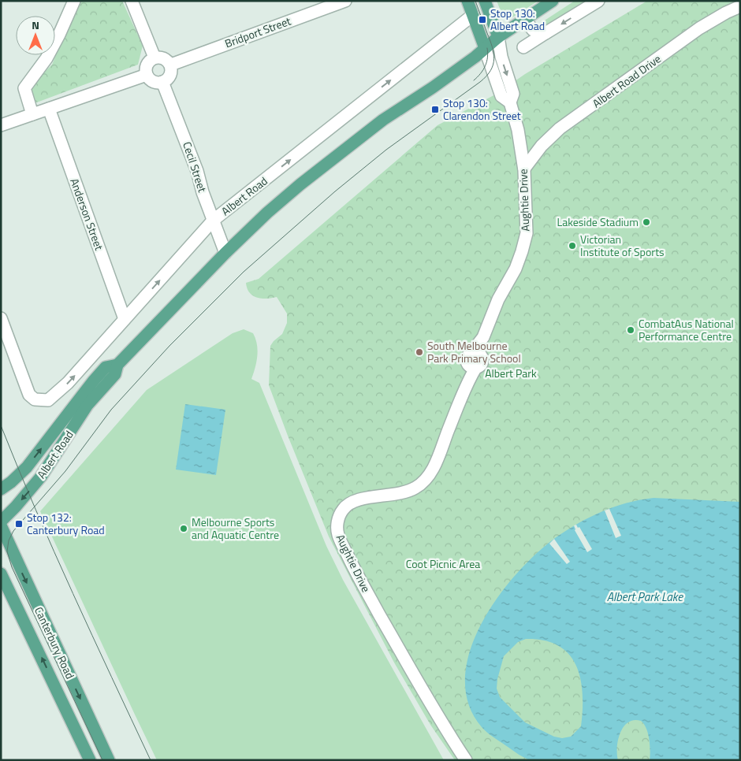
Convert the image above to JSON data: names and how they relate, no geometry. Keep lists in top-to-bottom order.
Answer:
{
  "streets": {
    "main road": ["Albert Road", "Canterbury Road"],
    "street": [
      "Bridport Street",
      "Albert Road Drive",
      "Cecil Street",
      "Aughtie Drive",
      "Anderson Street"
    ]
  },
  "crossings": [
    ["Bridport Street", "Cecil Street"],
    ["Albert Road Drive", "Aughtie Drive"],
    ["Cecil Street", "Albert Road"],
    ["Albert Road", "Aughtie Drive"],
    ["Albert Road", "Anderson Street"]
  ],
  "water": ["Albert Park Lake"],
  "parks": ["Albert Park", "Coot Picnic Area"],
  "places": {
    "transit": ["Stop 130: Albert Road", "Stop 130: Clarendon Street", "Stop 132: Canterbury Road"],
    "other": [
      "Lakeside Stadium",
      "Victorian Institute of Sports",
      "CombatAus National Performance Centre",
      "South Melbourne Park Primary School",
      "Melbourne Sports and Aquatic Centre"
    ]
  },
  "north": "top"
}
